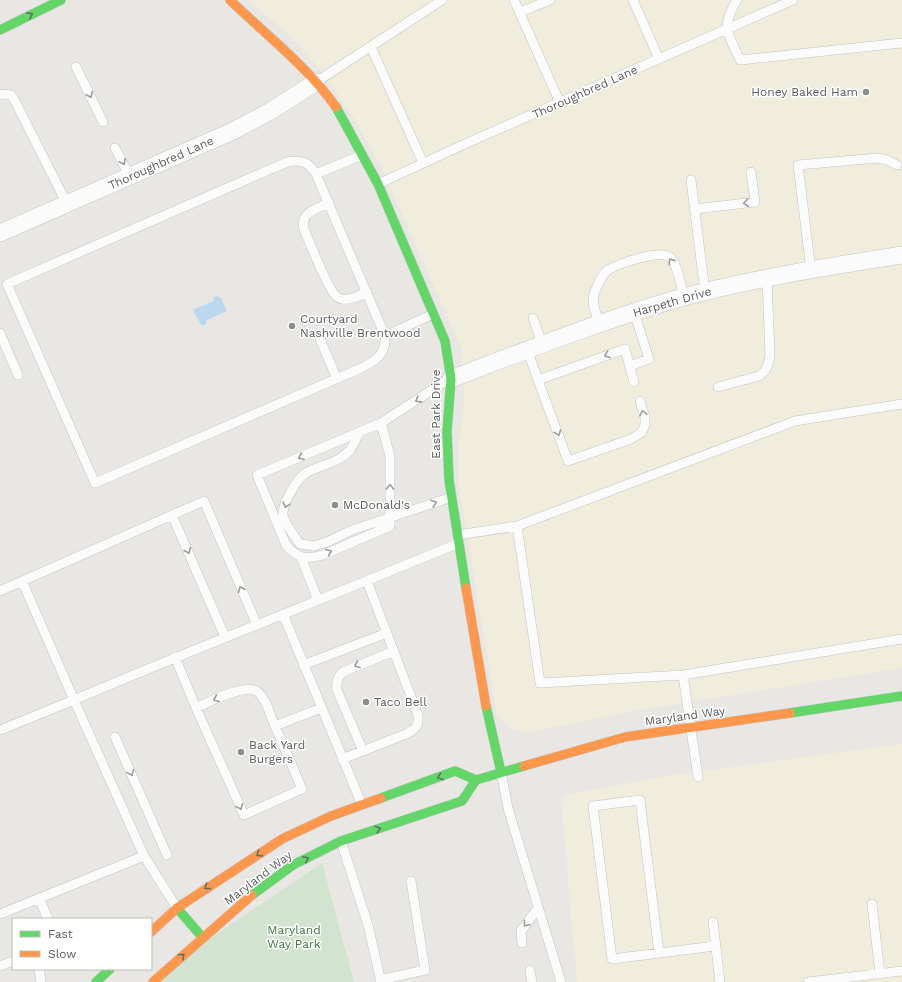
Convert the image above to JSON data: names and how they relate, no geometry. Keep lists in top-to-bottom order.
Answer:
{
  "streets": {
    "main road": ["East Park Drive", "Maryland Way"],
    "street": ["Thoroughbred Lane", "Harpeth Drive"]
  },
  "crossings": [
    ["Thoroughbred Lane", "East Park Drive"],
    ["Harpeth Drive", "East Park Drive"],
    ["East Park Drive", "Maryland Way"]
  ],
  "parks": ["Maryland Way Park"],
  "places": [
    "Honey Baked Ham",
    "Courtyard Nashville Brentwood",
    "McDonald's",
    "Taco Bell",
    "Back Yard Burgers"
  ],
  "legend": ["Fast", "Slow"]
}
